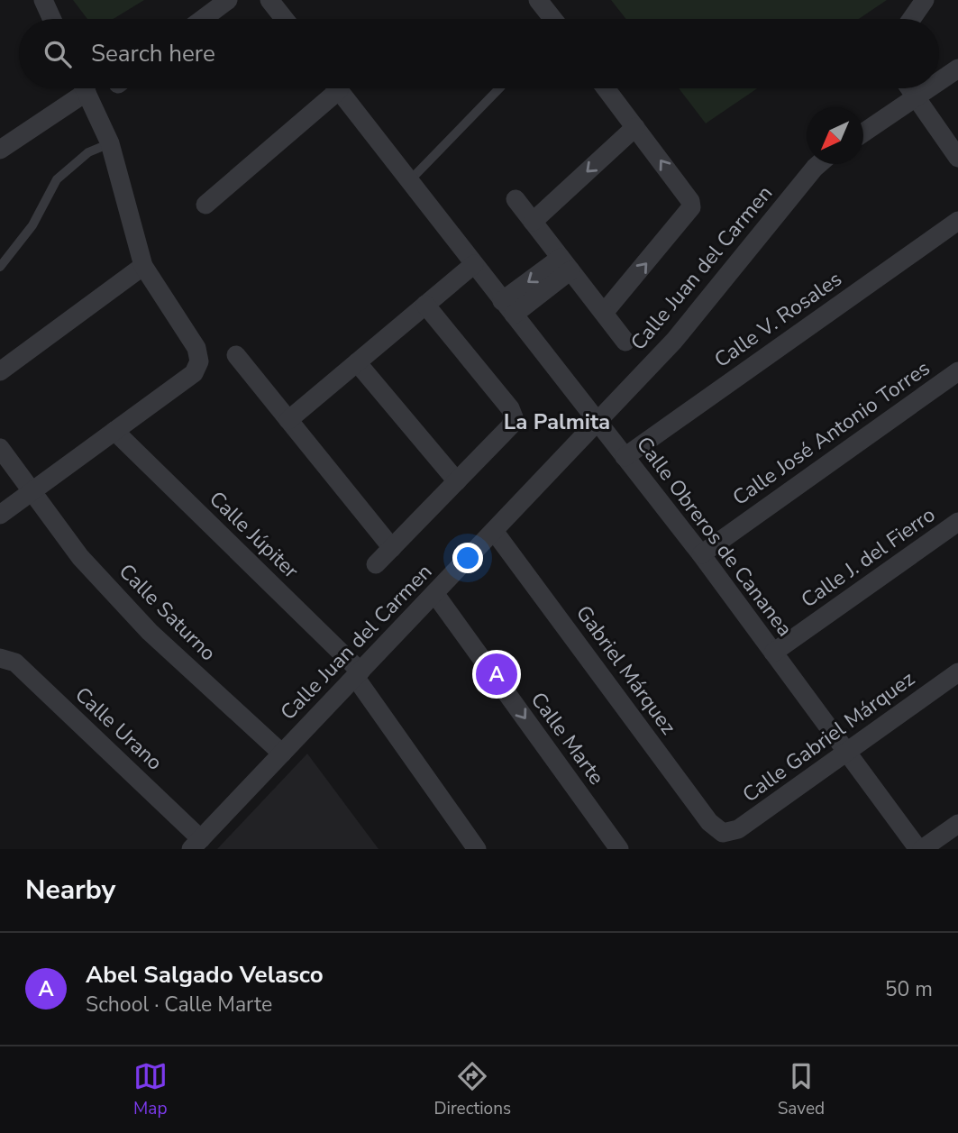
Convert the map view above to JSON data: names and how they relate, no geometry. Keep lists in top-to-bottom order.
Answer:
{
  "streets": {
    "street": [
      "Calle Juan del Carmen",
      "Calle V. Rosales",
      "Calle José Antonio Torres",
      "Calle Júpiter",
      "Calle Obreros de Cananea",
      "Calle J. del Fierro",
      "Calle Saturno",
      "Gabriel Márquez",
      "Calle Urano",
      "Calle Gabriel Márquez",
      "Calle Marte"
    ]
  },
  "crossings": [
    ["Calle Juan del Carmen", "Calle Júpiter"],
    ["Calle Juan del Carmen", "Calle Obreros de Cananea"],
    ["Calle Juan del Carmen", "Calle Saturno"],
    ["Calle Juan del Carmen", "Gabriel Márquez"],
    ["Calle Juan del Carmen", "Calle Urano"],
    ["Calle Juan del Carmen", "Calle Marte"],
    ["Calle V. Rosales", "Calle Obreros de Cananea"],
    ["Calle José Antonio Torres", "Calle Obreros de Cananea"],
    ["Calle Obreros de Cananea", "Calle J. del Fierro"],
    ["Calle Obreros de Cananea", "Calle Gabriel Márquez"],
    ["Gabriel Márquez", "Calle Gabriel Márquez"]
  ],
  "one_way": ["Calle Marte"],
  "districts": ["La Palmita"],
  "north": "bottom left",
  "page": {
    "search": "Search here",
    "pins": "A",
    "heading": "Nearby",
    "list": [
      {
        "mark": "A",
        "name": "Abel Salgado Velasco",
        "note": "School · Calle Marte",
        "value": "50 m"
      }
    ],
    "nav": ["Map", "Directions", "Saved"]
  }
}
